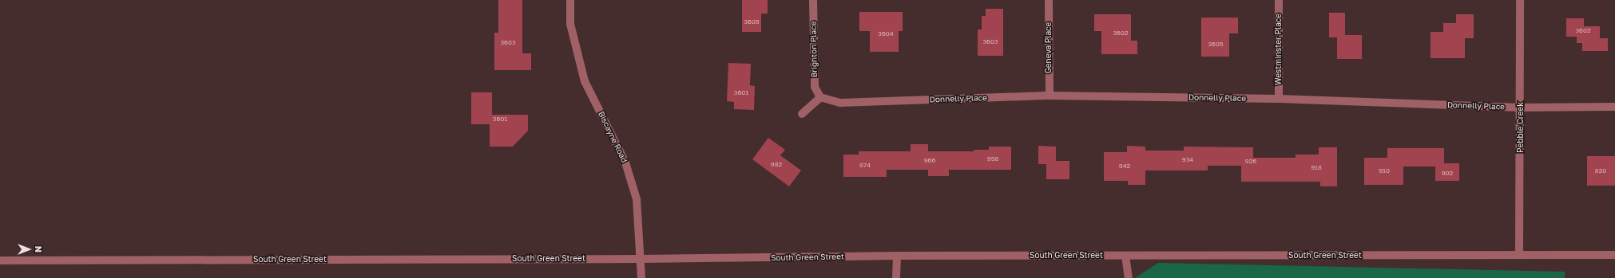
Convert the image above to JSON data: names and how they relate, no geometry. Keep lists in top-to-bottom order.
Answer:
{
  "streets": {
    "street": [
      "Geneva Place",
      "Brighton Place",
      "Westminster Place",
      "Donnelly Place",
      "Pebble Creek",
      "Biscayne Road",
      "South Green Street"
    ]
  },
  "crossings": [
    ["Geneva Place", "Donnelly Place"],
    ["Brighton Place", "Donnelly Place"],
    ["Westminster Place", "Donnelly Place"],
    ["Donnelly Place", "Pebble Creek"],
    ["Pebble Creek", "South Green Street"],
    ["Biscayne Road", "South Green Street"]
  ],
  "house_numbers": [
    "3605",
    "3602",
    "3602",
    "3604",
    "3603",
    "3603",
    "3605",
    "3601",
    "3601",
    "958",
    "934",
    "966",
    "926",
    "982",
    "974",
    "942",
    "918",
    "910",
    "820",
    "902"
  ],
  "north": "right"
}
